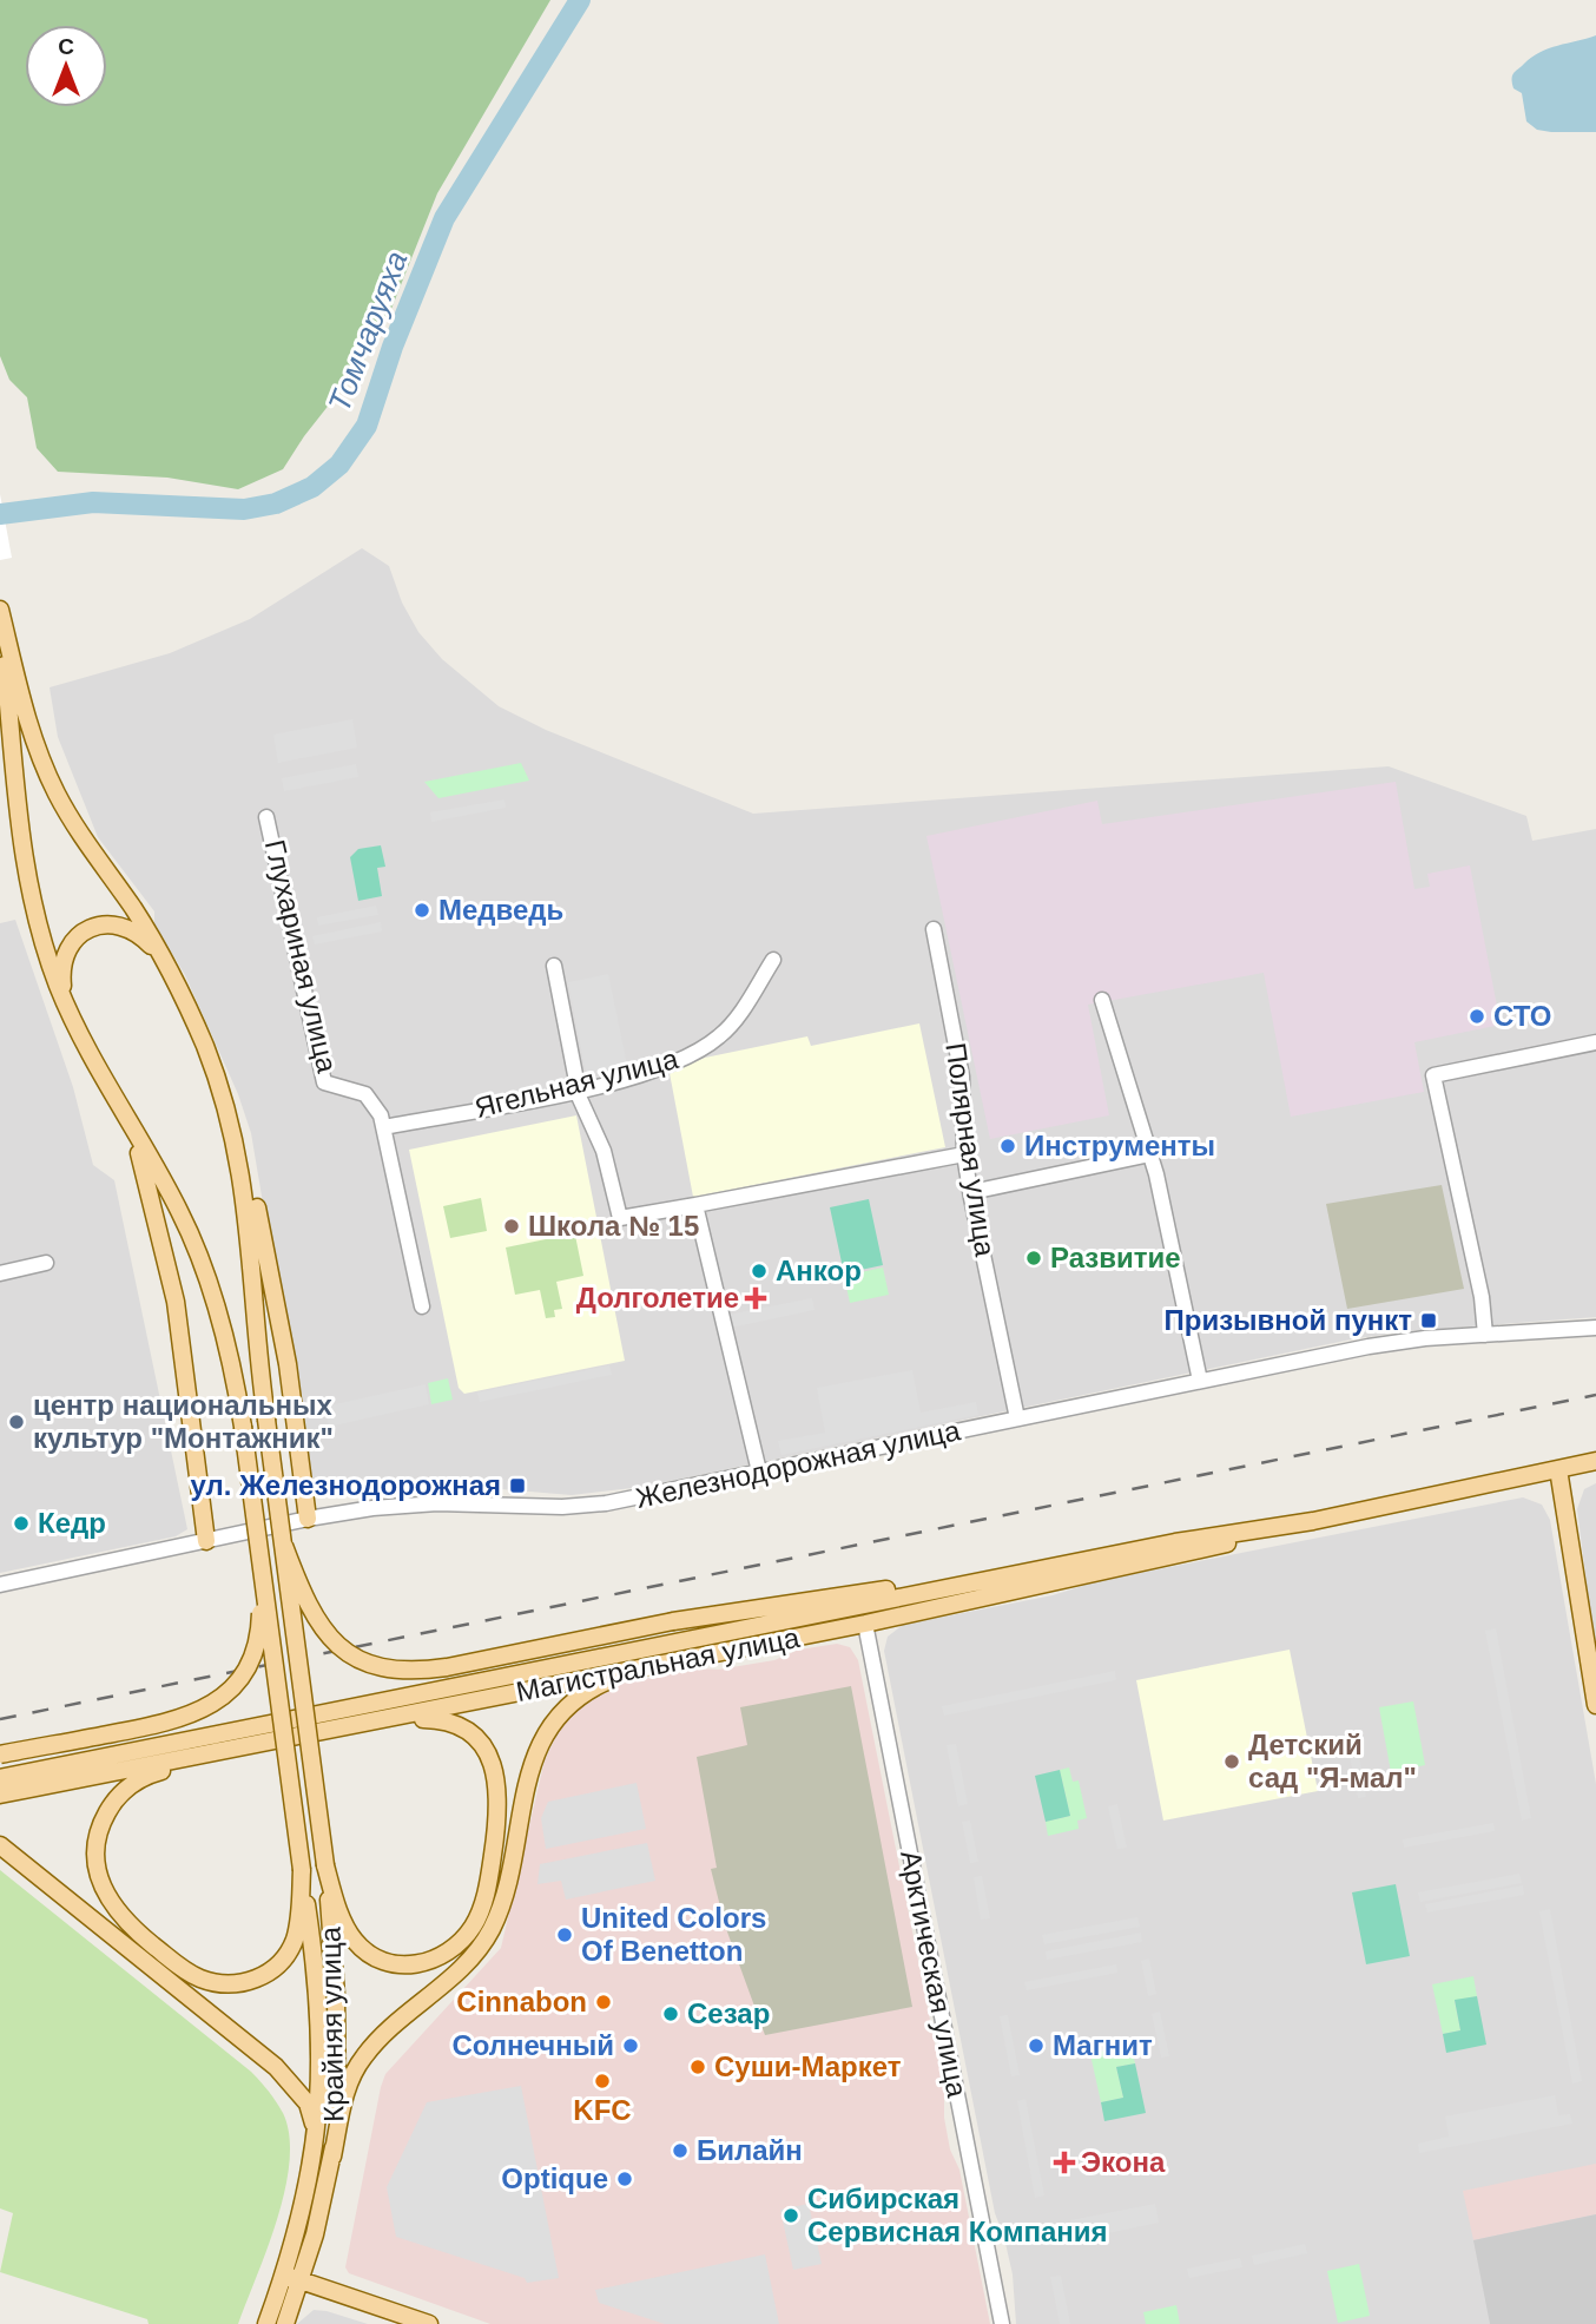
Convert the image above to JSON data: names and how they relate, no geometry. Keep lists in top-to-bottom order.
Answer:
{
  "streets": {
    "main road": ["Магистральная улица", "Крайняя улица"],
    "street": [
      "Глухариная улица",
      "Ягельная улица",
      "Полярная улица",
      "Железнодорожная улица",
      "Арктическая улица"
    ]
  },
  "crossings": [
    ["Глухариная улица", "Ягельная улица"],
    ["Полярная улица", "Железнодорожная улица"],
    ["Магистральная улица", "Арктическая улица"]
  ],
  "water": ["Томчаруяха"],
  "places": {
    "other": [
      "Медведь",
      "СТО",
      "Инструменты",
      "Школа № 15",
      "Развитие",
      "Анкор",
      "центр национальных культур \"Монтажник\"",
      "Кедр",
      "Детский сад \"Я-мал\"",
      "United Colors Of Benetton",
      "Cinnabon",
      "Сезар",
      "Солнечный",
      "Магнит",
      "Суши-Маркет",
      "KFC",
      "Билайн",
      "Optique",
      "Сибирская Сервисная Компания"
    ],
    "health": ["Долголетие", "Экона"],
    "transit": ["Призывной пункт", "ул. Железнодорожная"]
  },
  "north": "top"
}
